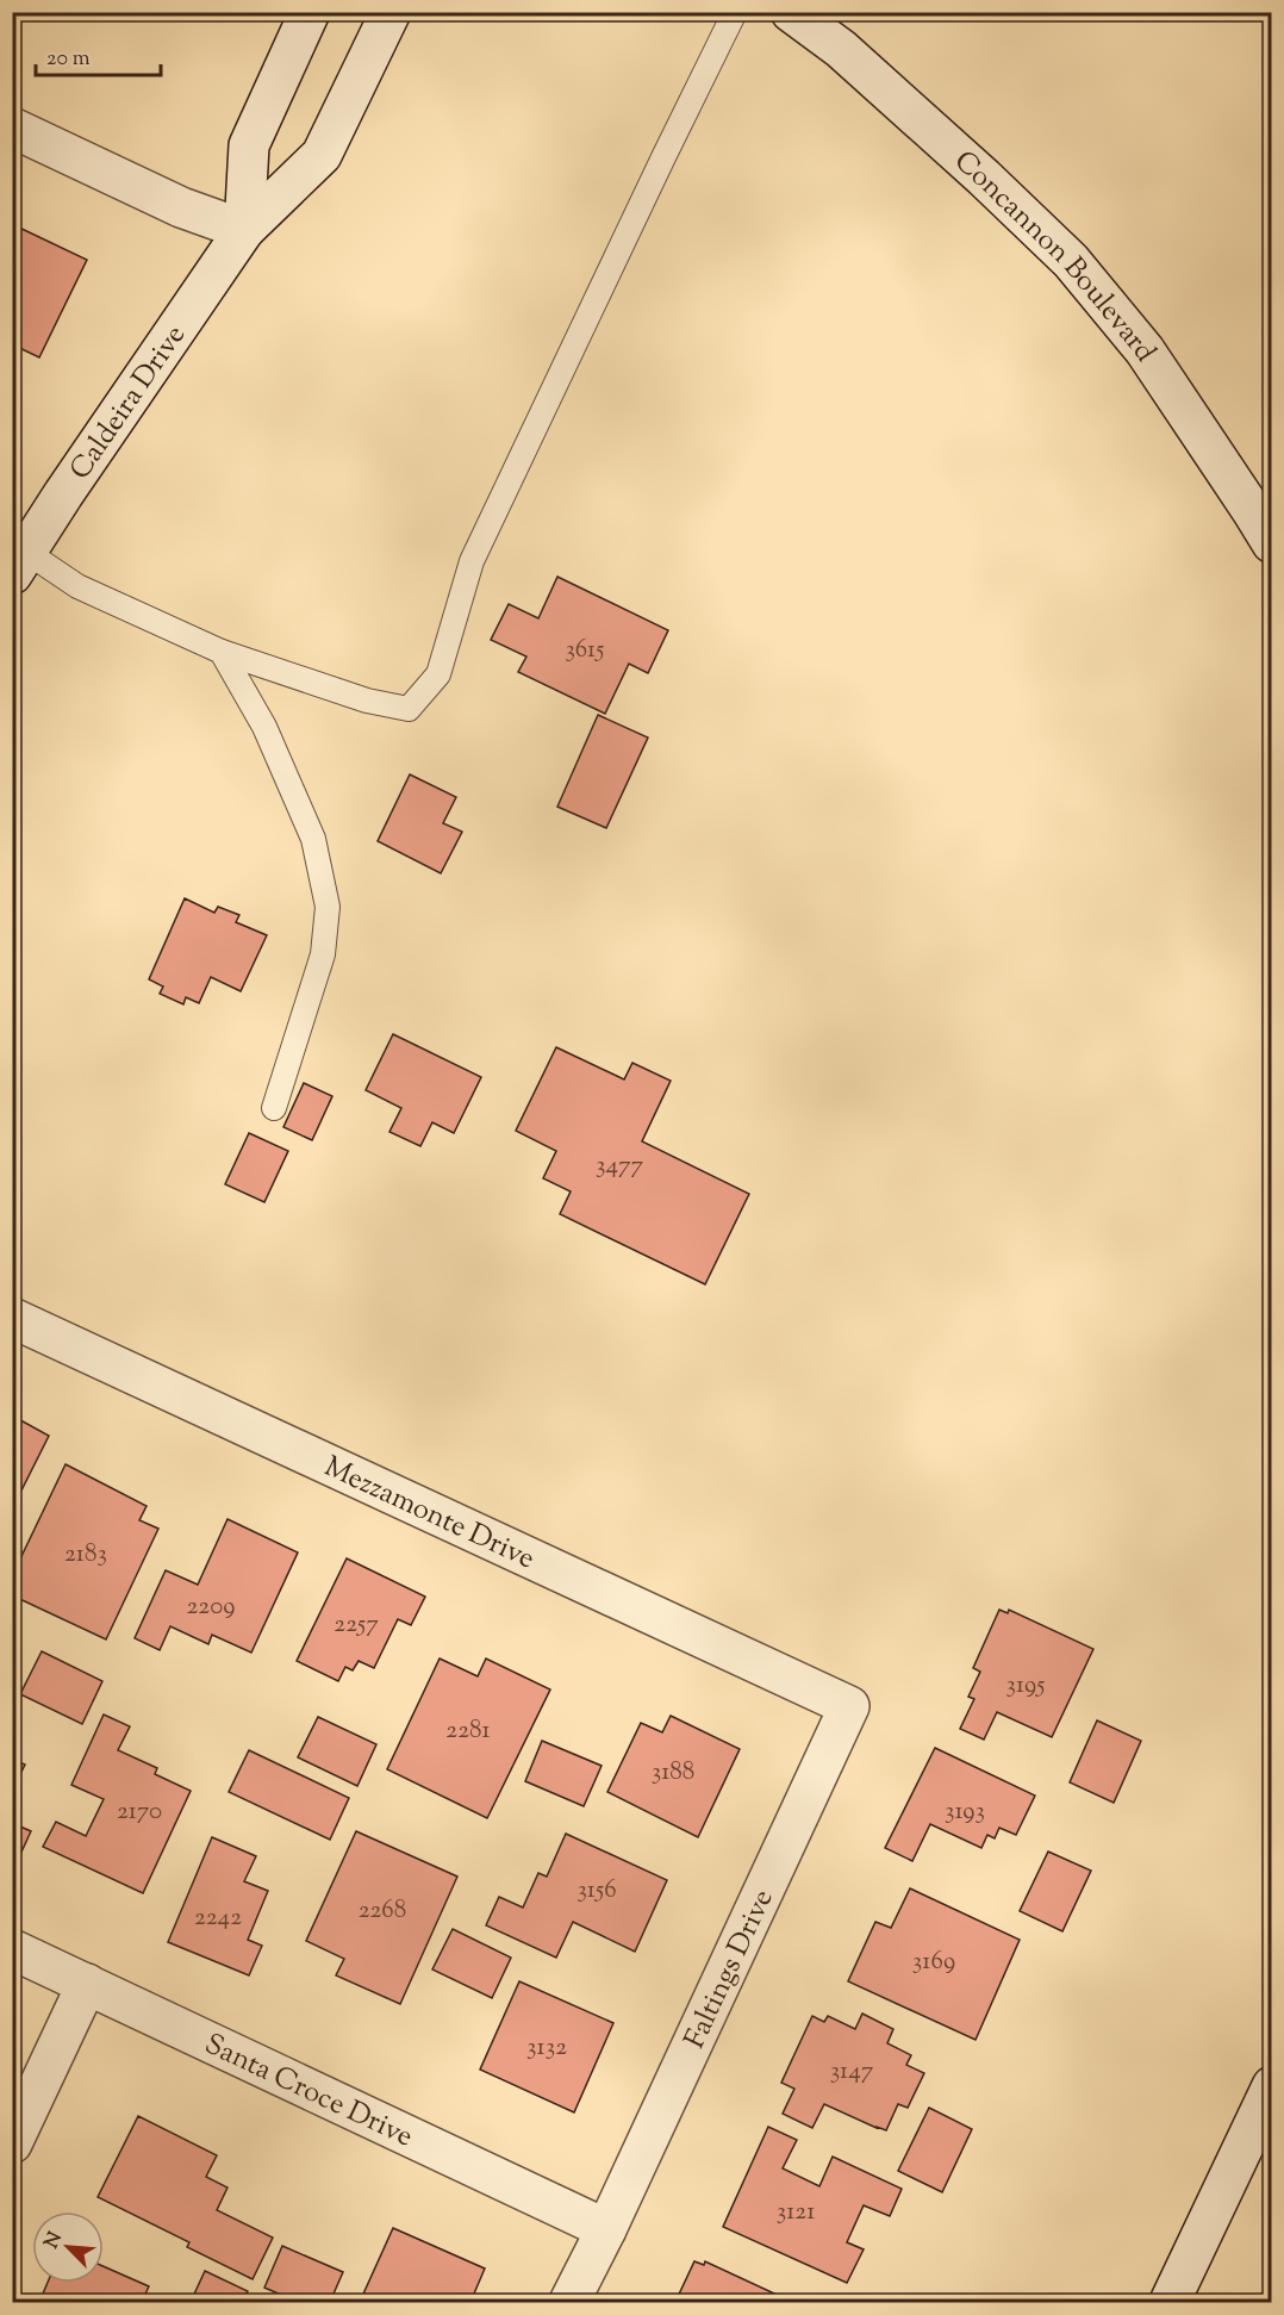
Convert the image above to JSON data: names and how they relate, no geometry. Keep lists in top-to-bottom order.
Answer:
{
  "streets": {
    "street": [
      "Concannon Boulevard",
      "Caldeira Drive",
      "Mezzamonte Drive",
      "Faltings Drive",
      "Santa Croce Drive"
    ]
  },
  "crossings": [
    ["Mezzamonte Drive", "Faltings Drive"],
    ["Faltings Drive", "Santa Croce Drive"]
  ],
  "house_numbers": [
    "3615",
    "3477",
    "2183",
    "2209",
    "2257",
    "3195",
    "2281",
    "3188",
    "2170",
    "3193",
    "3156",
    "2268",
    "2242",
    "3169",
    "3132",
    "3147",
    "3121"
  ],
  "scale_bar": "20 m",
  "north": "top left"
}
